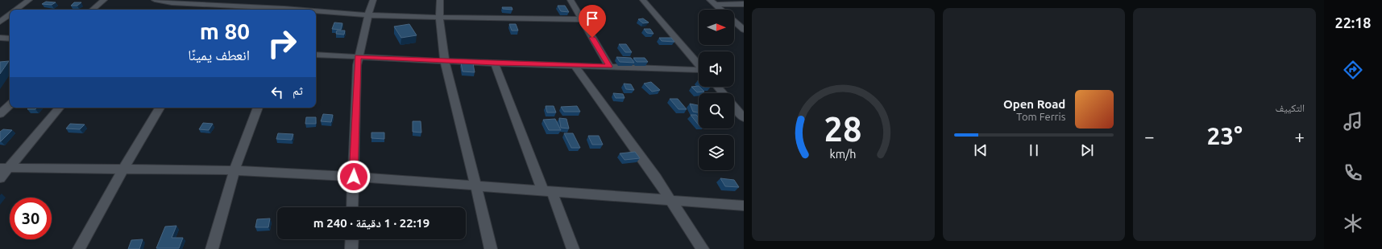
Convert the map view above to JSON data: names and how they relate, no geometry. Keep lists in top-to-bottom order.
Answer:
{
  "north": "right",
  "page": {
    "tabs": "22:18",
    "tile": "التكييف",
    "turn": ["80 m", "انعطف يمينًا"],
    "then": "ثم",
    "song": ["Open Road", "Tom Ferris"],
    "heat": ["−", "23°", "+"],
    "limit": "30",
    "trip": "22:19 · 1 دقيقة · 240 m",
    "gauge": ["28", "km/h"]
  }
}
